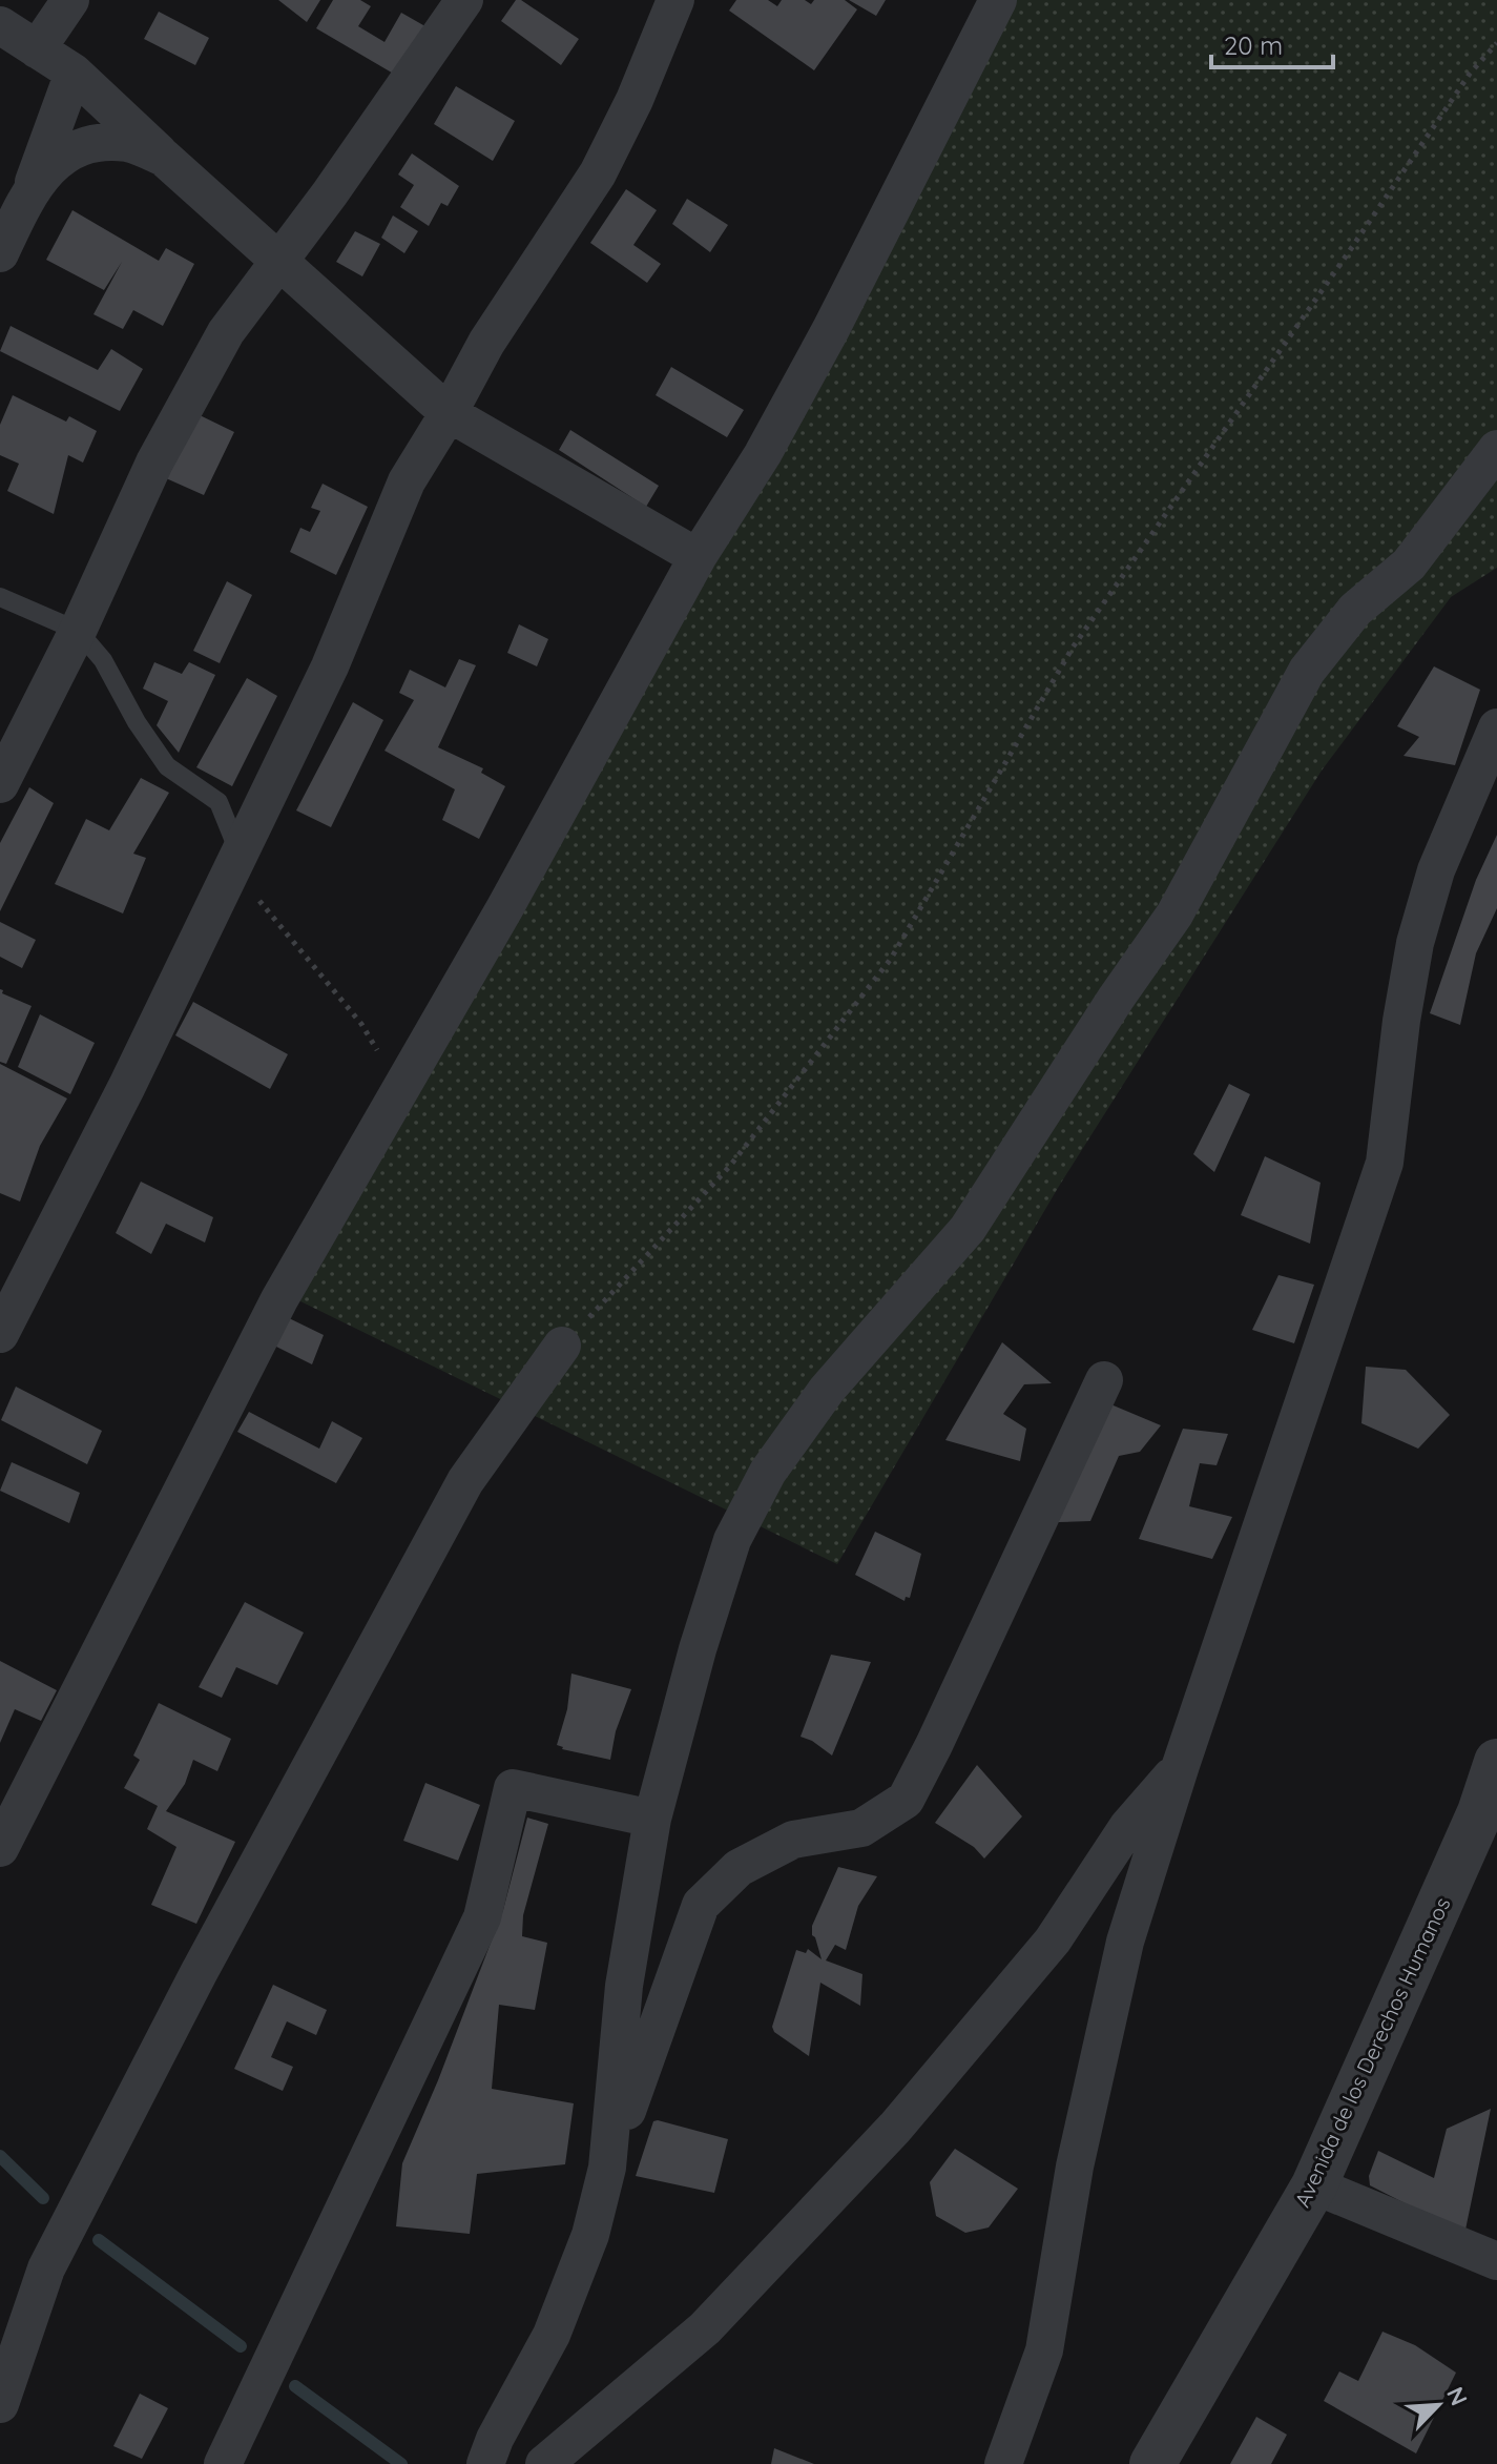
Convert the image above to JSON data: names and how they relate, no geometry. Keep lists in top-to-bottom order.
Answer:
{
  "streets": {
    "street": ["Avenida de los Derechos Humanos"]
  },
  "scale_bar": "20 m",
  "north": "top right"
}
